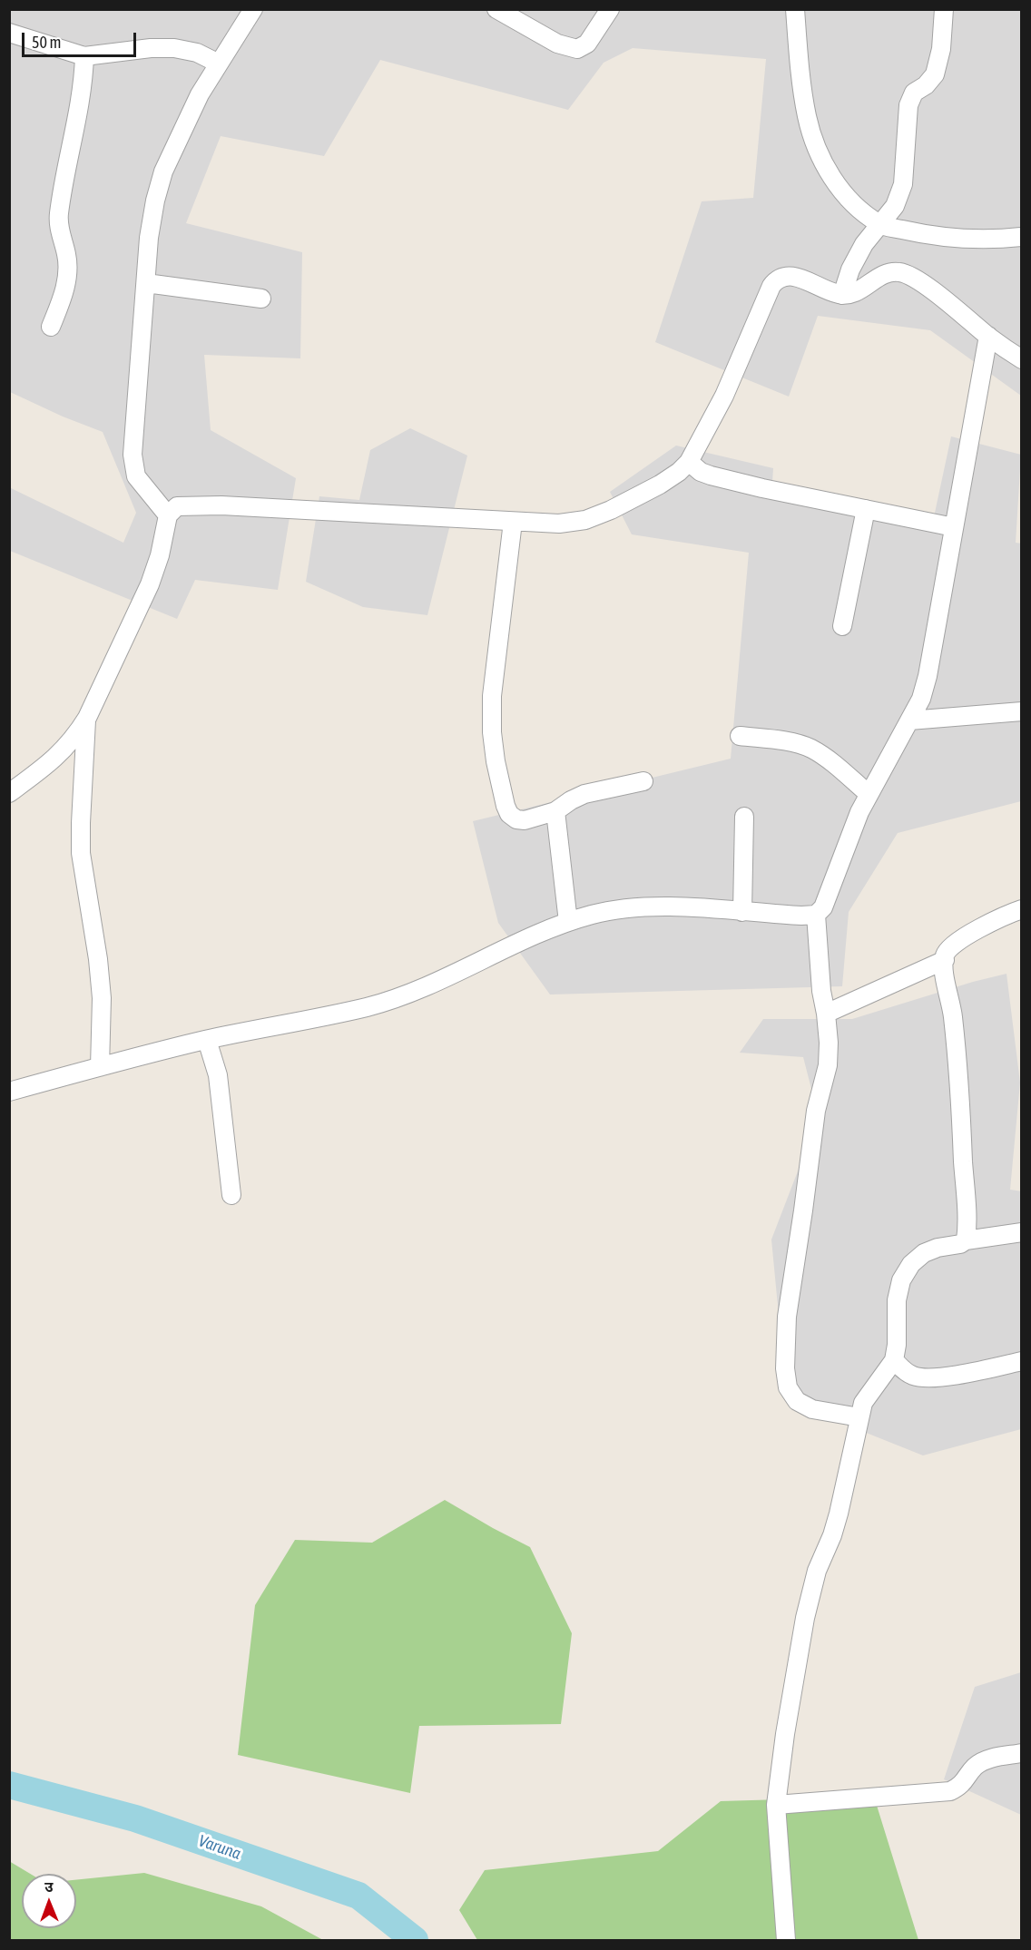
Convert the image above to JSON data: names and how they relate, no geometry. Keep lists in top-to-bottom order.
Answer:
{
  "water": ["Varuna"],
  "scale_bar": "50 m",
  "north": "top"
}
